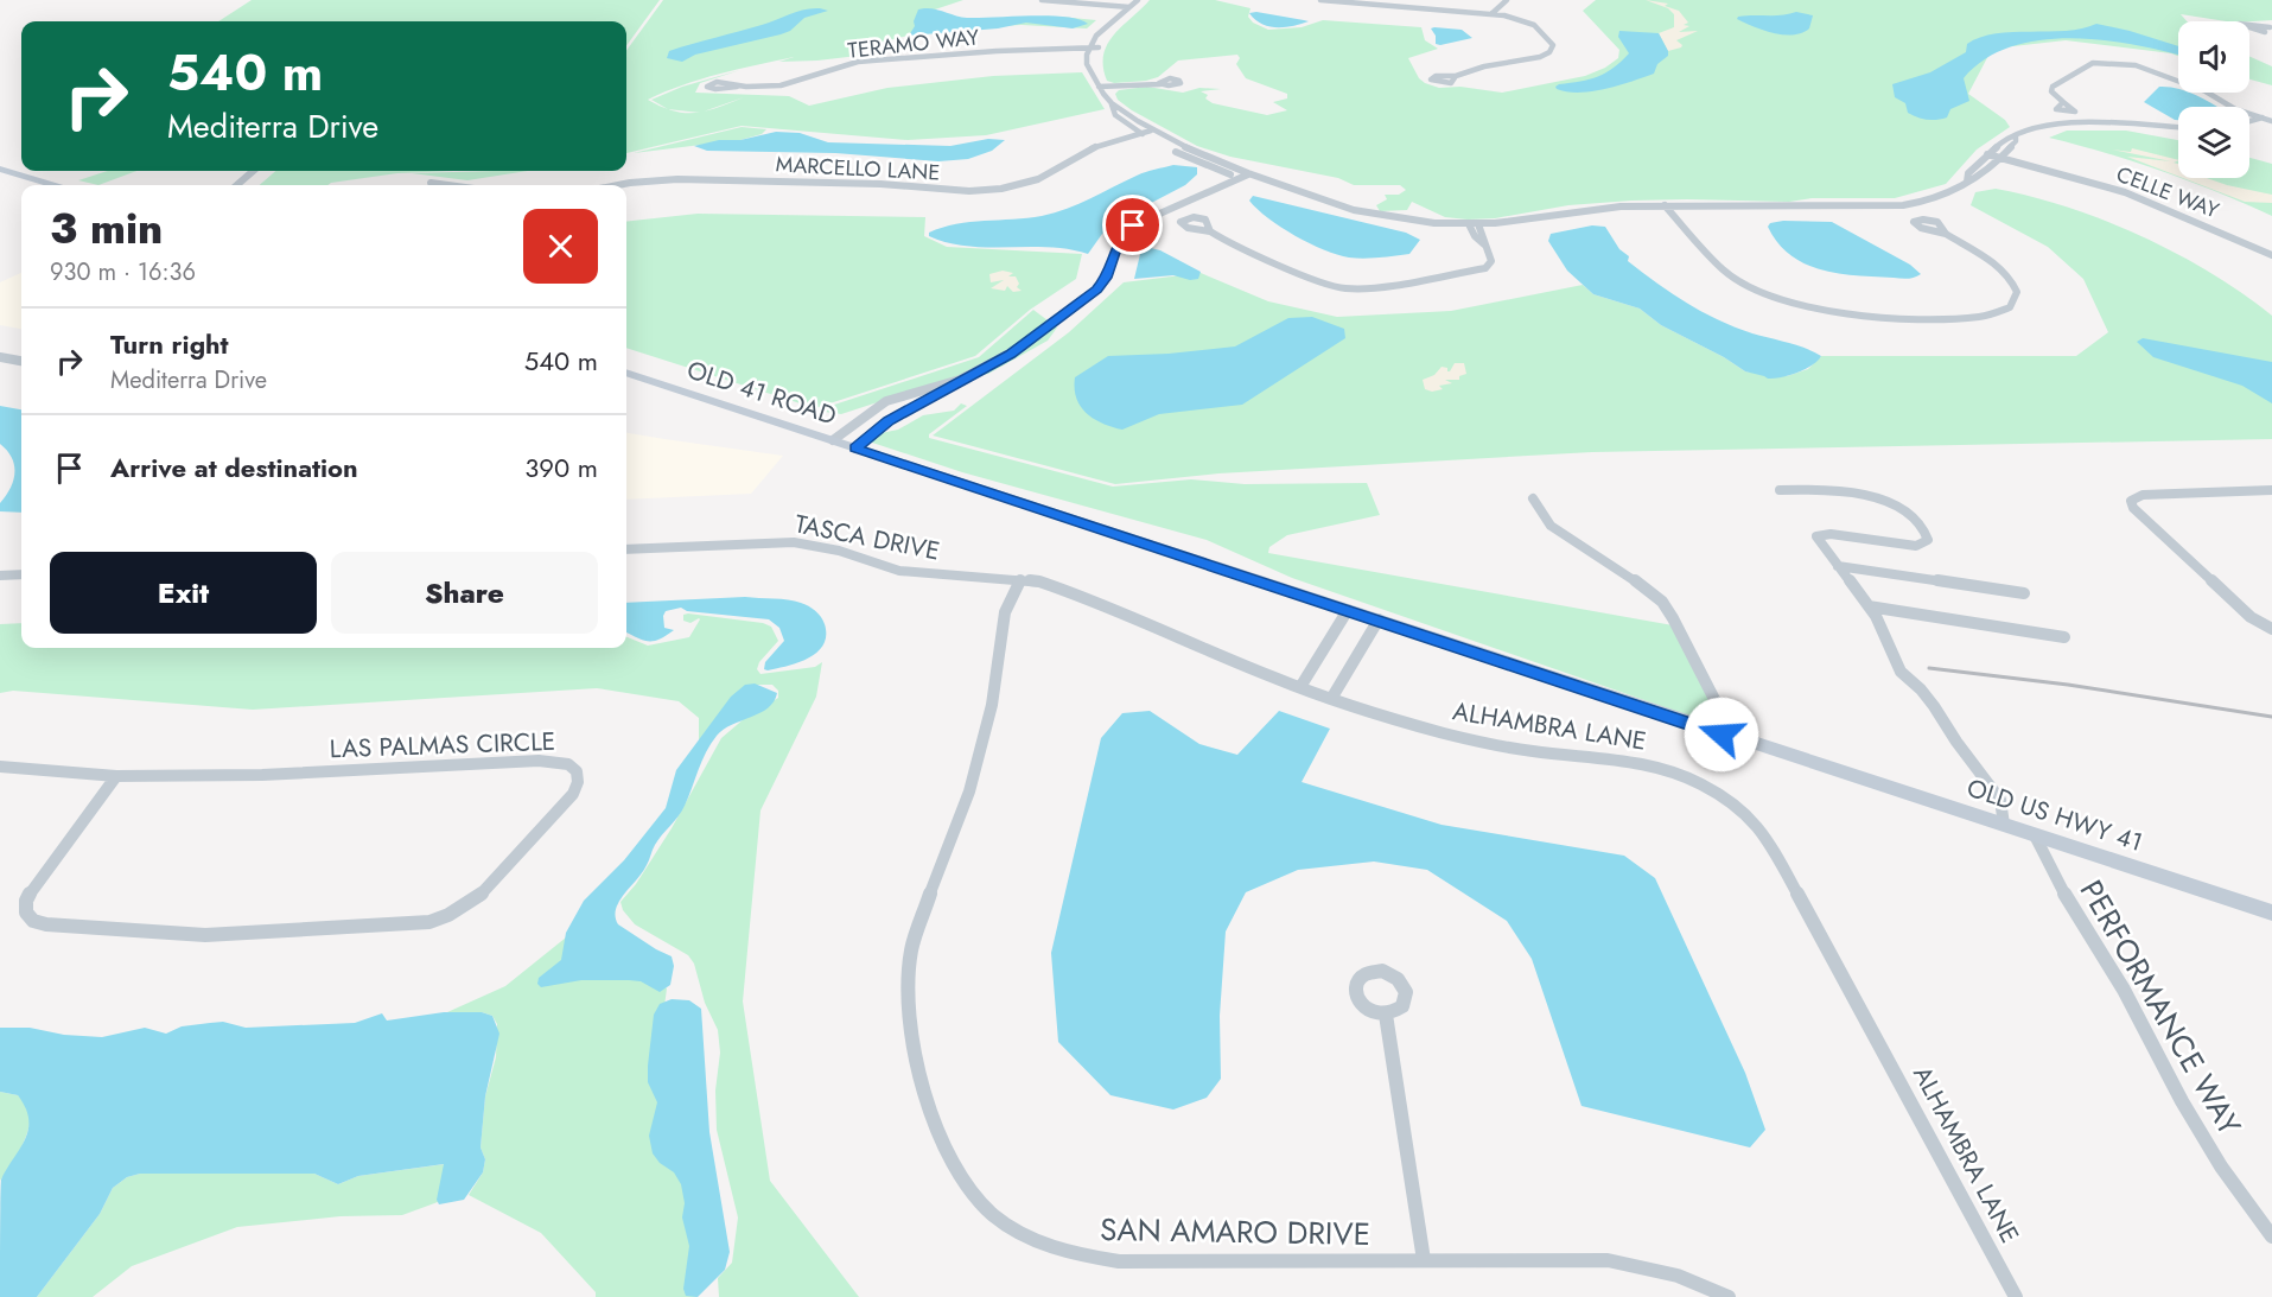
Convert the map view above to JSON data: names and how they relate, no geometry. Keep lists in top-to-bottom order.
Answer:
{
  "streets": {
    "street": [
      "TERAMO WAY",
      "MARCELLO LANE",
      "CELLE WAY",
      "OLD 41 ROAD",
      "TASCA DRIVE",
      "ALHAMBRA LANE",
      "LAS PALMAS CIRCLE",
      "OLD US HWY 41",
      "PERFORMANCE WAY",
      "SAN AMARO DRIVE"
    ]
  },
  "crossings": [
    ["OLD 41 ROAD", "OLD US HWY 41"],
    ["TASCA DRIVE", "ALHAMBRA LANE"],
    ["TASCA DRIVE", "SAN AMARO DRIVE"],
    ["ALHAMBRA LANE", "SAN AMARO DRIVE"],
    ["OLD US HWY 41", "PERFORMANCE WAY"]
  ],
  "page": {
    "turn": ["540 m", "Mediterra Drive"],
    "heading": ["3 min", "930 m · 16:36"],
    "list": [
      {
        "name": "Turn right",
        "note": "Mediterra Drive",
        "value": "540 m"
      },
      {
        "name": "Arrive at destination",
        "value": "390 m"
      }
    ],
    "buttons": ["Exit", "Share"]
  }
}
